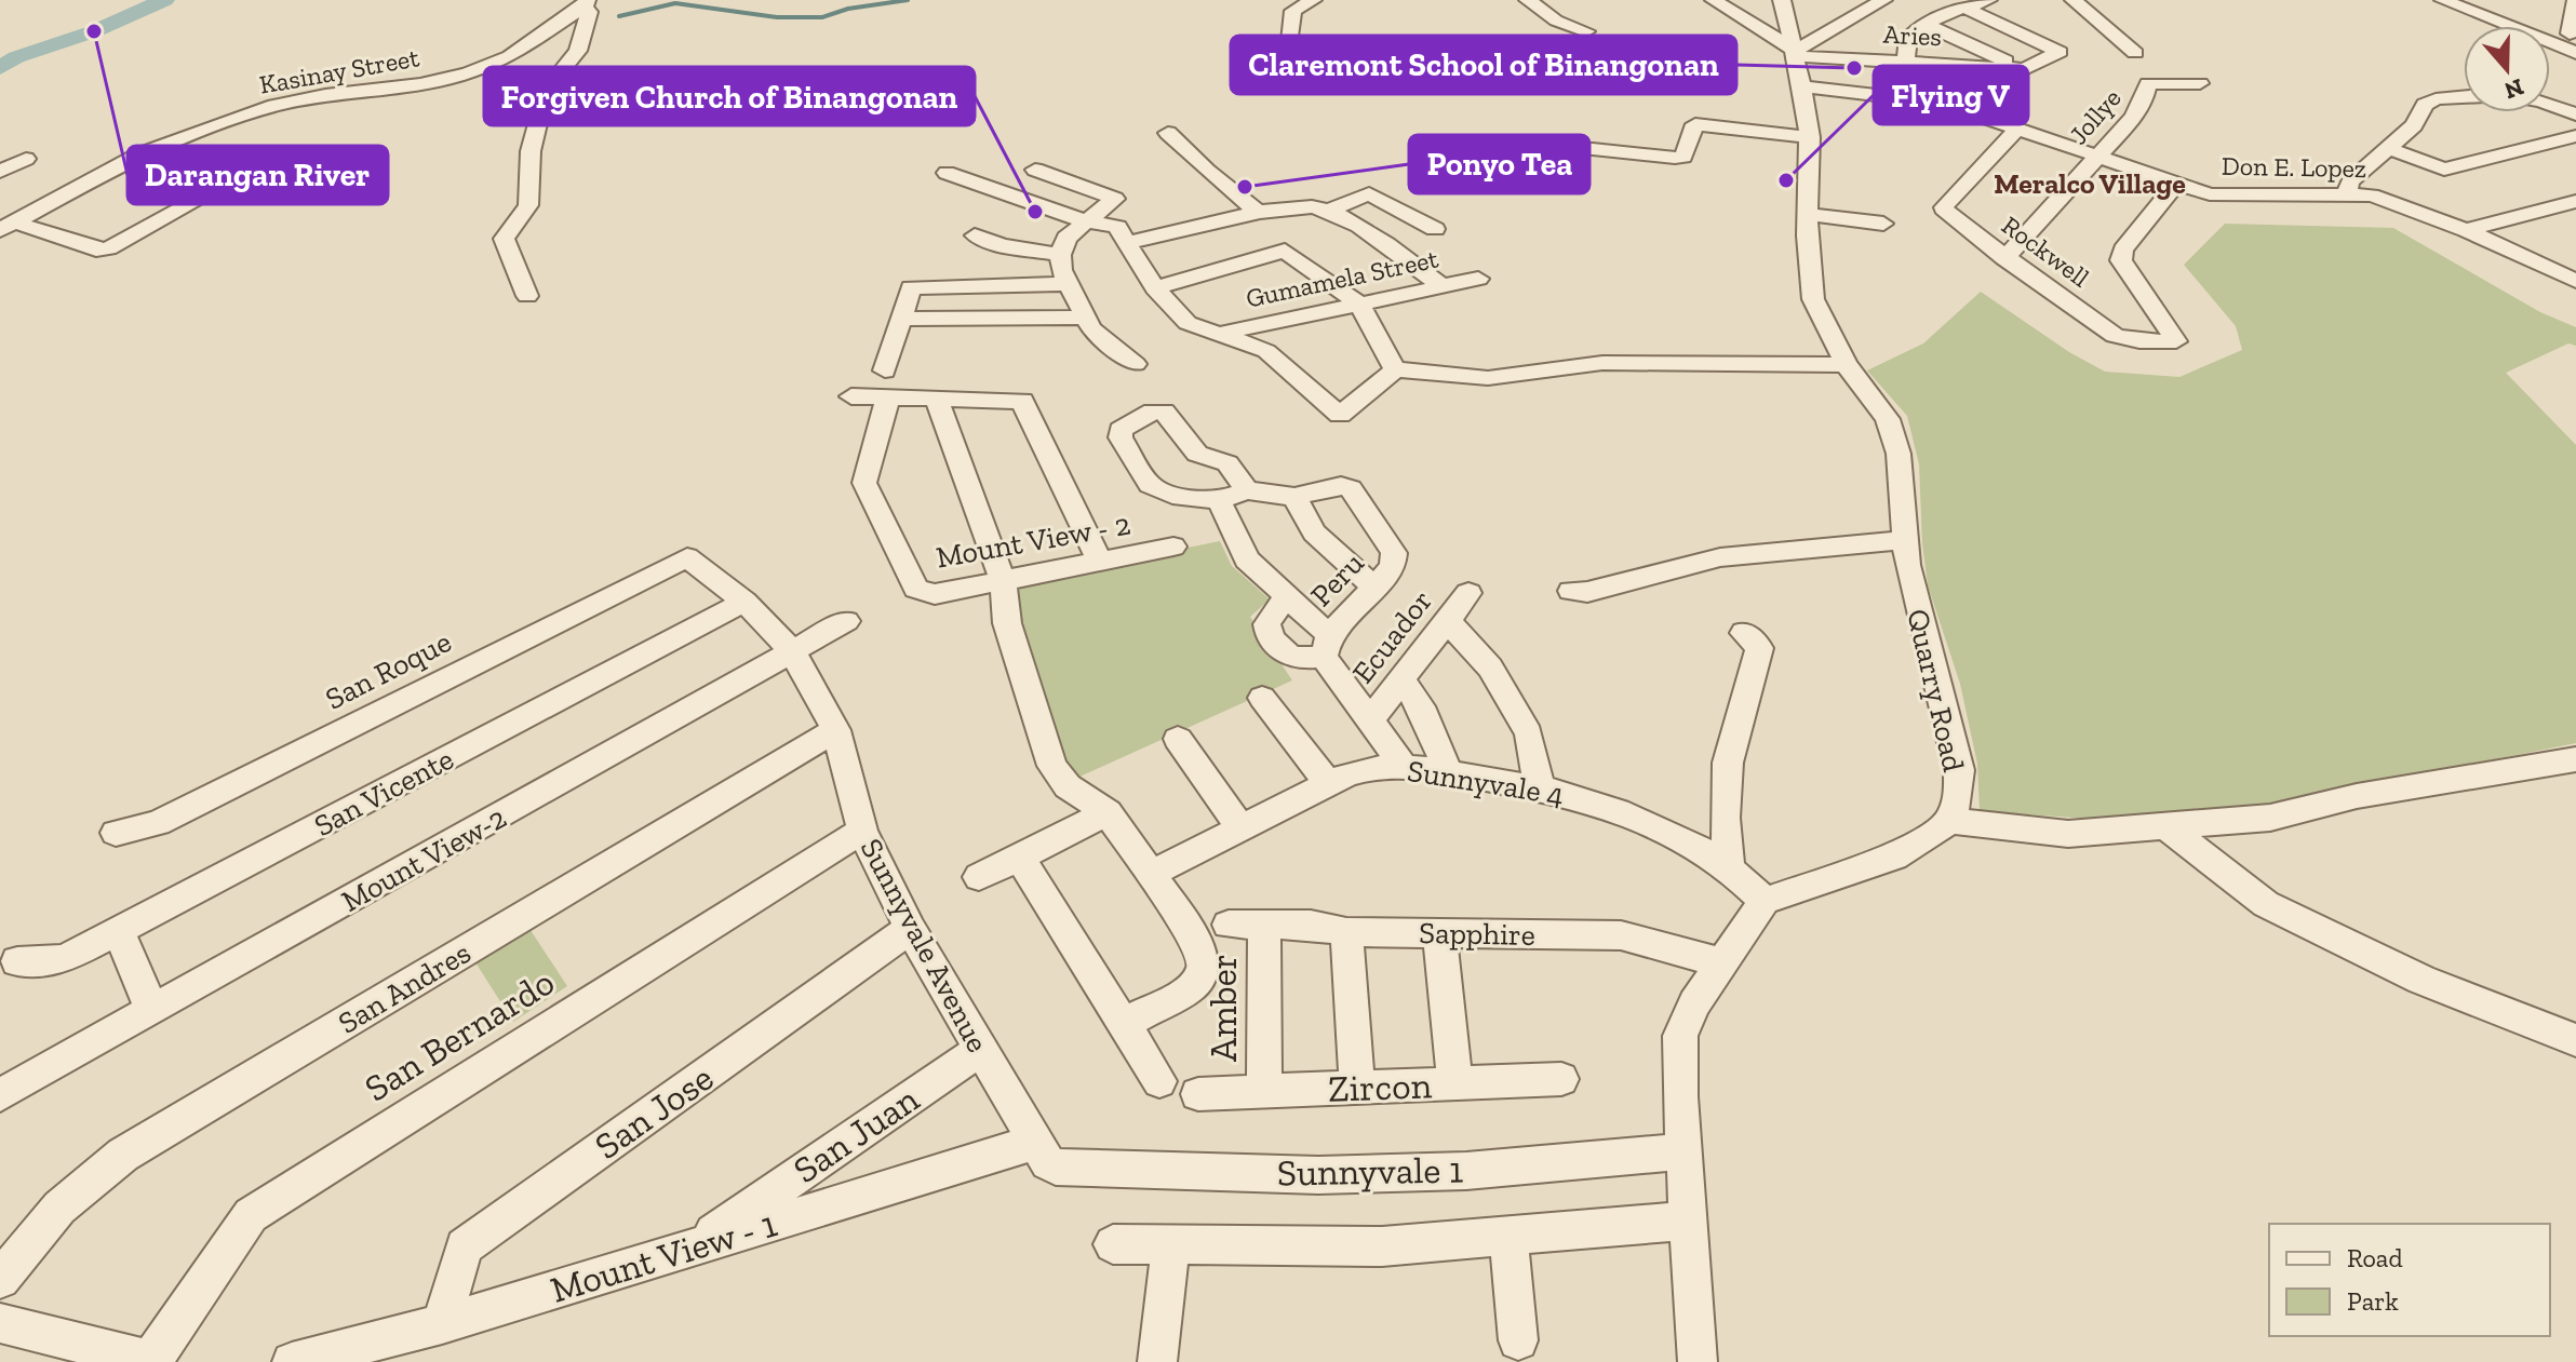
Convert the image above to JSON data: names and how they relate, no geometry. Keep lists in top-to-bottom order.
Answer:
{
  "streets": {
    "street": [
      "Aries",
      "Kasinay Street",
      "Jollye",
      "Don E. Lopez",
      "Rockwell",
      "Gumamela Street",
      "Mount View - 2",
      "Peru",
      "Ecuador",
      "San Roque",
      "Quarry Road",
      "Sunnyvale 4",
      "San Vicente",
      "Mount View-2",
      "Sapphire",
      "Sunnyvale Avenue",
      "San Andres",
      "Amber",
      "San Bernardo",
      "Zircon",
      "San Jose",
      "San Juan",
      "Sunnyvale 1",
      "Mount View - 1"
    ]
  },
  "crossings": [
    ["Aries", "Quarry Road"],
    ["Jollye", "Don E. Lopez"],
    ["Jollye", "Rockwell"],
    ["Don E. Lopez", "Rockwell"],
    ["Don E. Lopez", "Quarry Road"],
    ["San Roque", "Sunnyvale Avenue"],
    ["San Vicente", "Sunnyvale Avenue"],
    ["Mount View-2", "Sunnyvale Avenue"],
    ["Sapphire", "Amber"],
    ["Sunnyvale Avenue", "San Andres"],
    ["Sunnyvale Avenue", "San Bernardo"],
    ["Sunnyvale Avenue", "San Jose"],
    ["Sunnyvale Avenue", "San Juan"],
    ["Sunnyvale Avenue", "Sunnyvale 1"],
    ["Sunnyvale Avenue", "Mount View - 1"],
    ["Amber", "Zircon"],
    ["San Jose", "Mount View - 1"],
    ["San Juan", "Mount View - 1"],
    ["Sunnyvale 1", "Mount View - 1"]
  ],
  "districts": ["Meralco Village"],
  "places": [
    "Darangan River",
    "Claremont School of Binangonan",
    "Flying V",
    "Ponyo Tea",
    "Forgiven Church of Binangonan"
  ],
  "legend": ["Road", "Park"],
  "north": "bottom"
}
